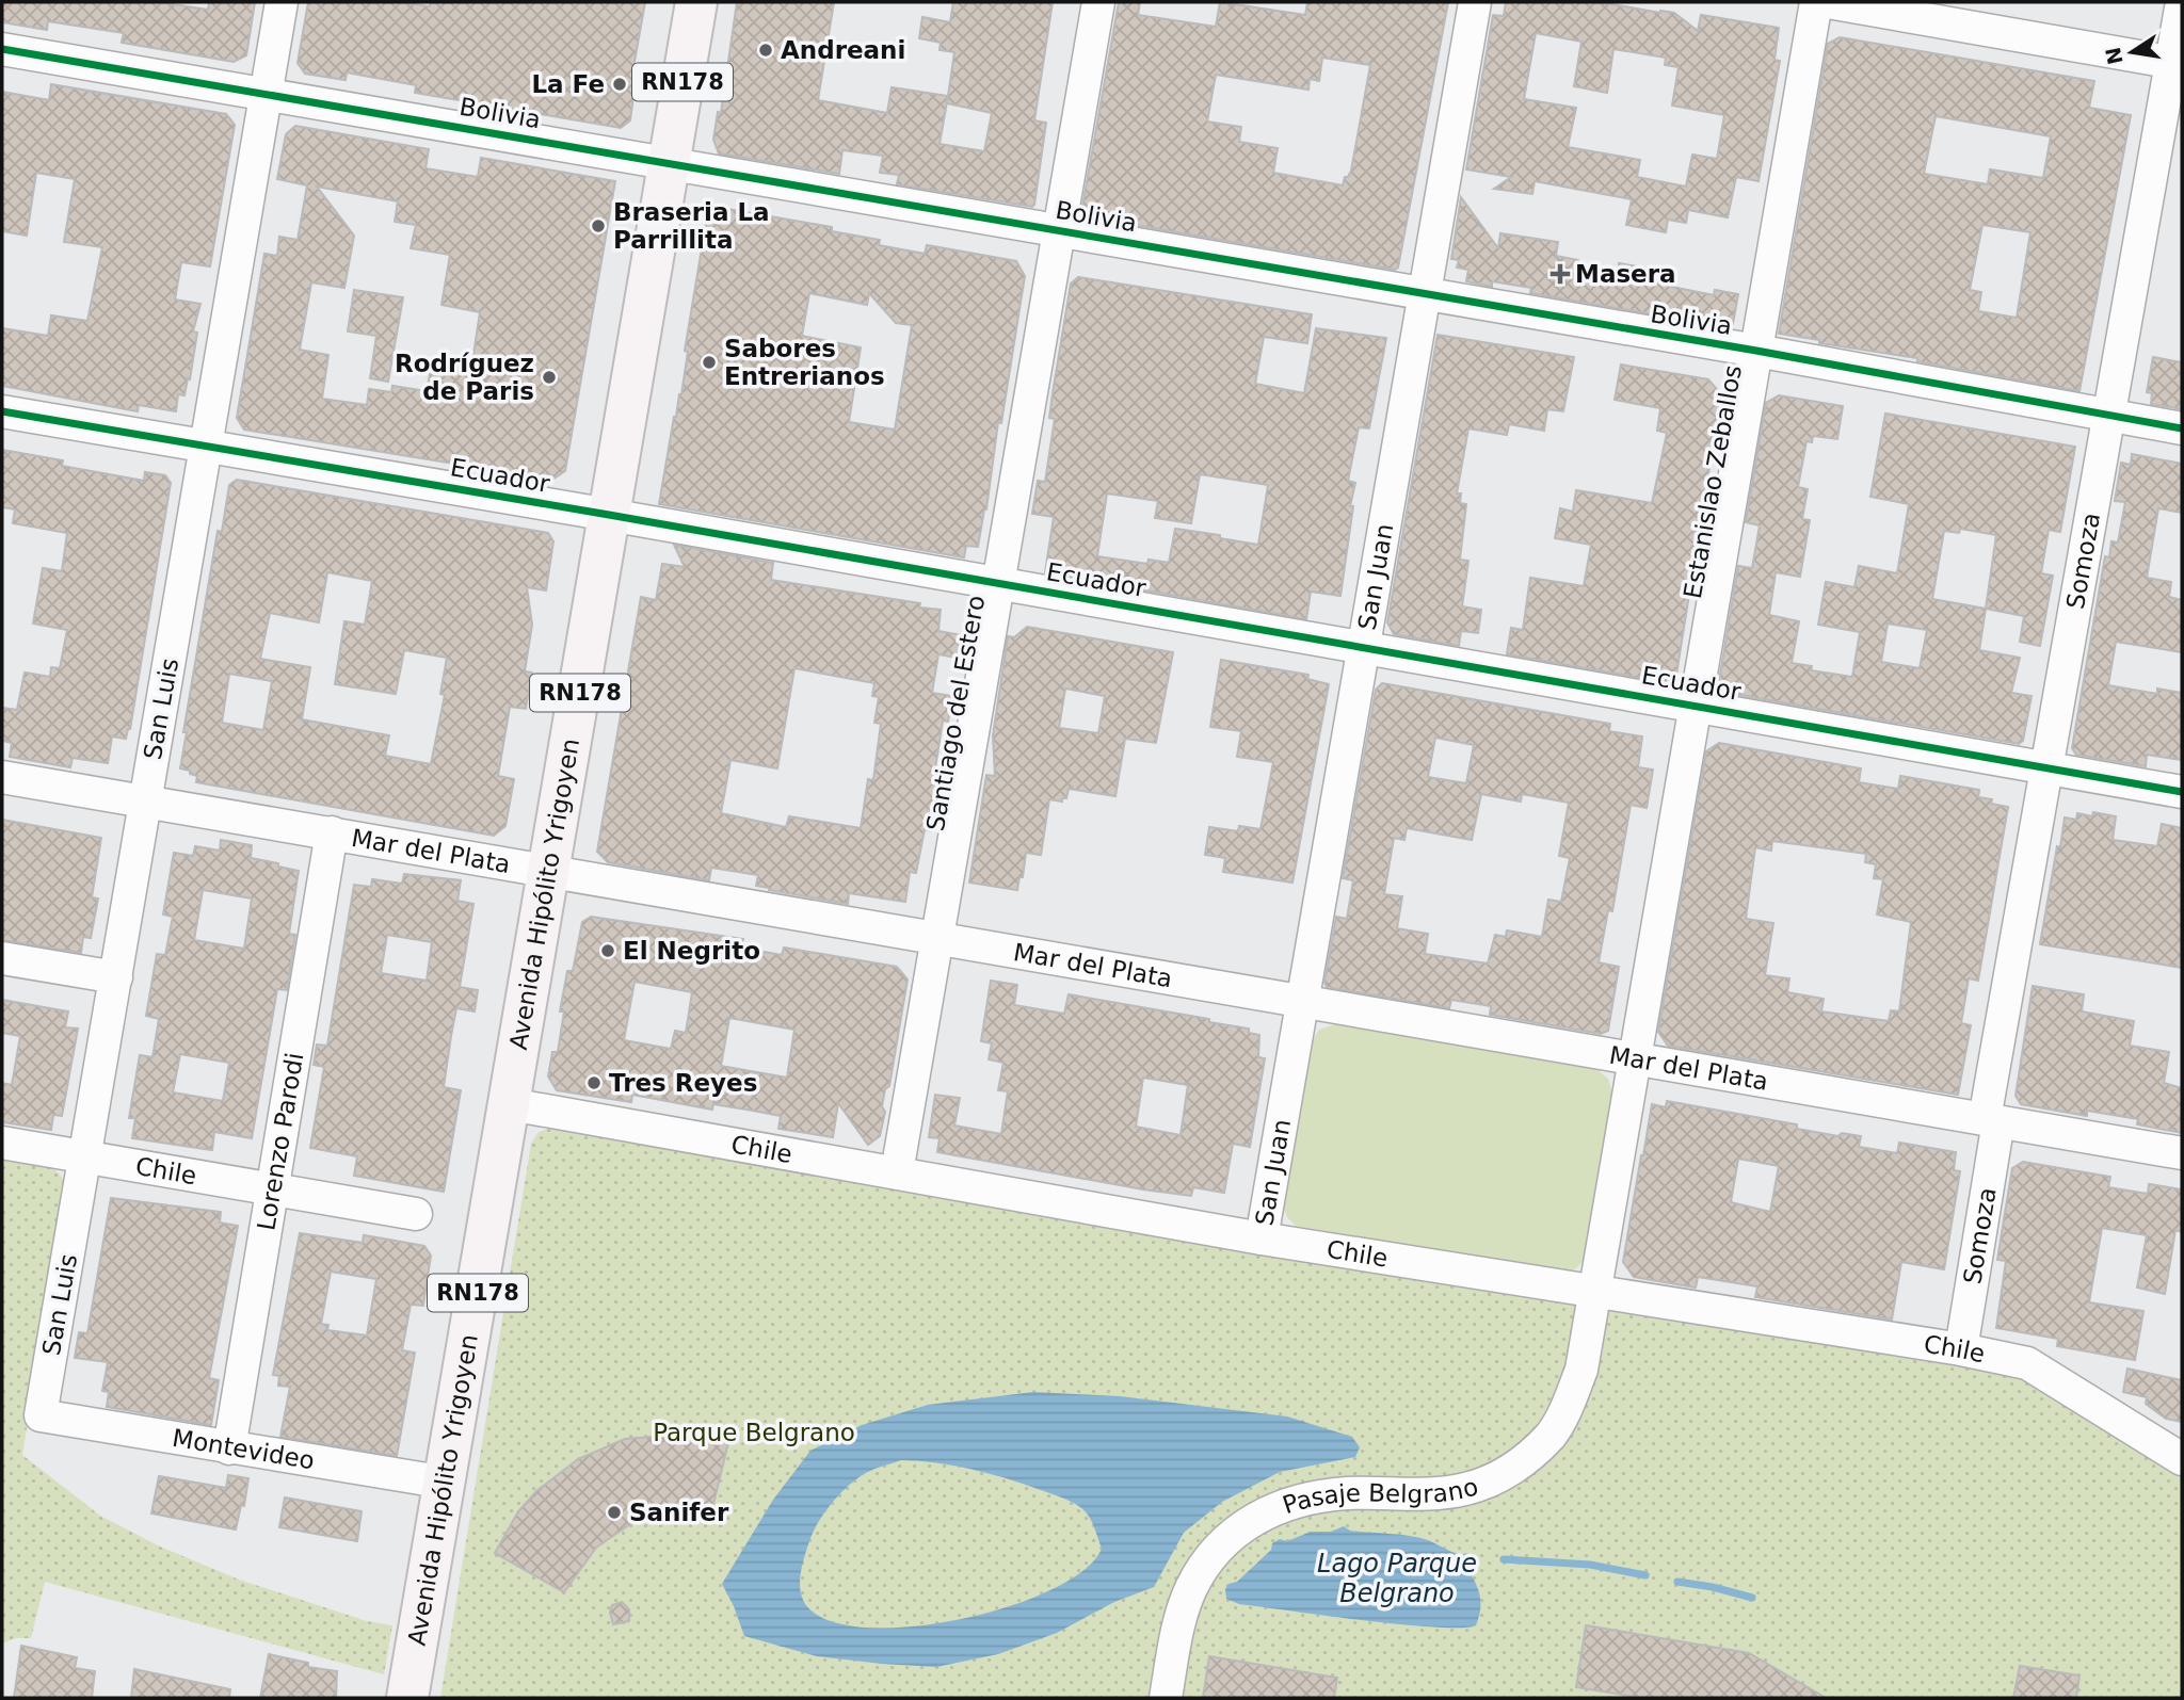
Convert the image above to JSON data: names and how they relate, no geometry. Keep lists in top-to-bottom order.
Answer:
{
  "streets": {
    "main road": ["RN178", "Avenida Hipólito Yrigoyen"],
    "street": [
      "Bolivia",
      "Ecuador",
      "Estanislao Zeballos",
      "Somoza",
      "San Juan",
      "San Luis",
      "Santiago del Estero",
      "Mar del Plata",
      "Lorenzo Parodi",
      "Chile",
      "Montevideo",
      "Pasaje Belgrano"
    ]
  },
  "crossings": [
    ["Bolivia", "Estanislao Zeballos"],
    ["Bolivia", "Somoza"],
    ["Bolivia", "San Juan"],
    ["Bolivia", "San Luis"],
    ["Bolivia", "Santiago del Estero"],
    ["Bolivia", "Avenida Hipólito Yrigoyen"],
    ["Ecuador", "Estanislao Zeballos"],
    ["Ecuador", "Somoza"],
    ["Ecuador", "San Juan"],
    ["Ecuador", "San Luis"],
    ["Ecuador", "Santiago del Estero"],
    ["Ecuador", "Avenida Hipólito Yrigoyen"],
    ["Estanislao Zeballos", "Mar del Plata"],
    ["Estanislao Zeballos", "Chile"],
    ["Estanislao Zeballos", "Pasaje Belgrano"],
    ["Somoza", "Mar del Plata"],
    ["Somoza", "Chile"],
    ["San Juan", "Mar del Plata"],
    ["San Juan", "Chile"],
    ["San Luis", "Mar del Plata"],
    ["San Luis", "Chile"],
    ["San Luis", "Montevideo"],
    ["Santiago del Estero", "Mar del Plata"],
    ["Santiago del Estero", "Chile"],
    ["Mar del Plata", "Avenida Hipólito Yrigoyen"],
    ["Mar del Plata", "Lorenzo Parodi"],
    ["Avenida Hipólito Yrigoyen", "Chile"],
    ["Avenida Hipólito Yrigoyen", "Montevideo"],
    ["Lorenzo Parodi", "Chile"],
    ["Lorenzo Parodi", "Montevideo"],
    ["Chile", "Pasaje Belgrano"]
  ],
  "water": ["Lago Parque Belgrano"],
  "parks": ["Parque Belgrano"],
  "places": {
    "other": [
      "Andreani",
      "La Fe",
      "Braseria La Parrillita",
      "Sabores Entrerianos",
      "Rodríguez de Paris",
      "El Negrito",
      "Tres Reyes",
      "Sanifer"
    ],
    "health": ["Masera"]
  },
  "north": "left"
}
